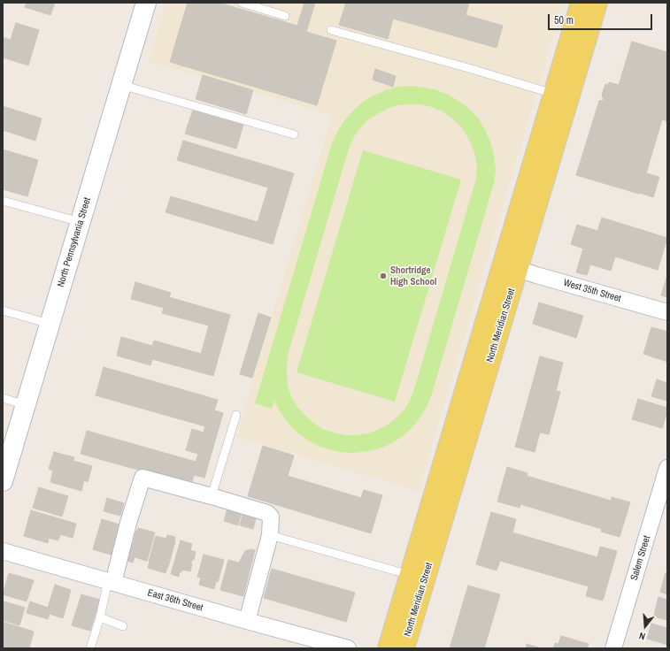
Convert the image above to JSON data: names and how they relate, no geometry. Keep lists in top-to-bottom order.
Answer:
{
  "streets": {
    "main road": ["North Meridian Street"],
    "street": [
      "North Pennsylvania Street",
      "West 35th Street",
      "Salem Street",
      "East 36th Street"
    ]
  },
  "crossings": [
    ["West 35th Street", "North Meridian Street"]
  ],
  "places": ["Shortridge High School"],
  "scale_bar": "50 m",
  "north": "bottom"
}
